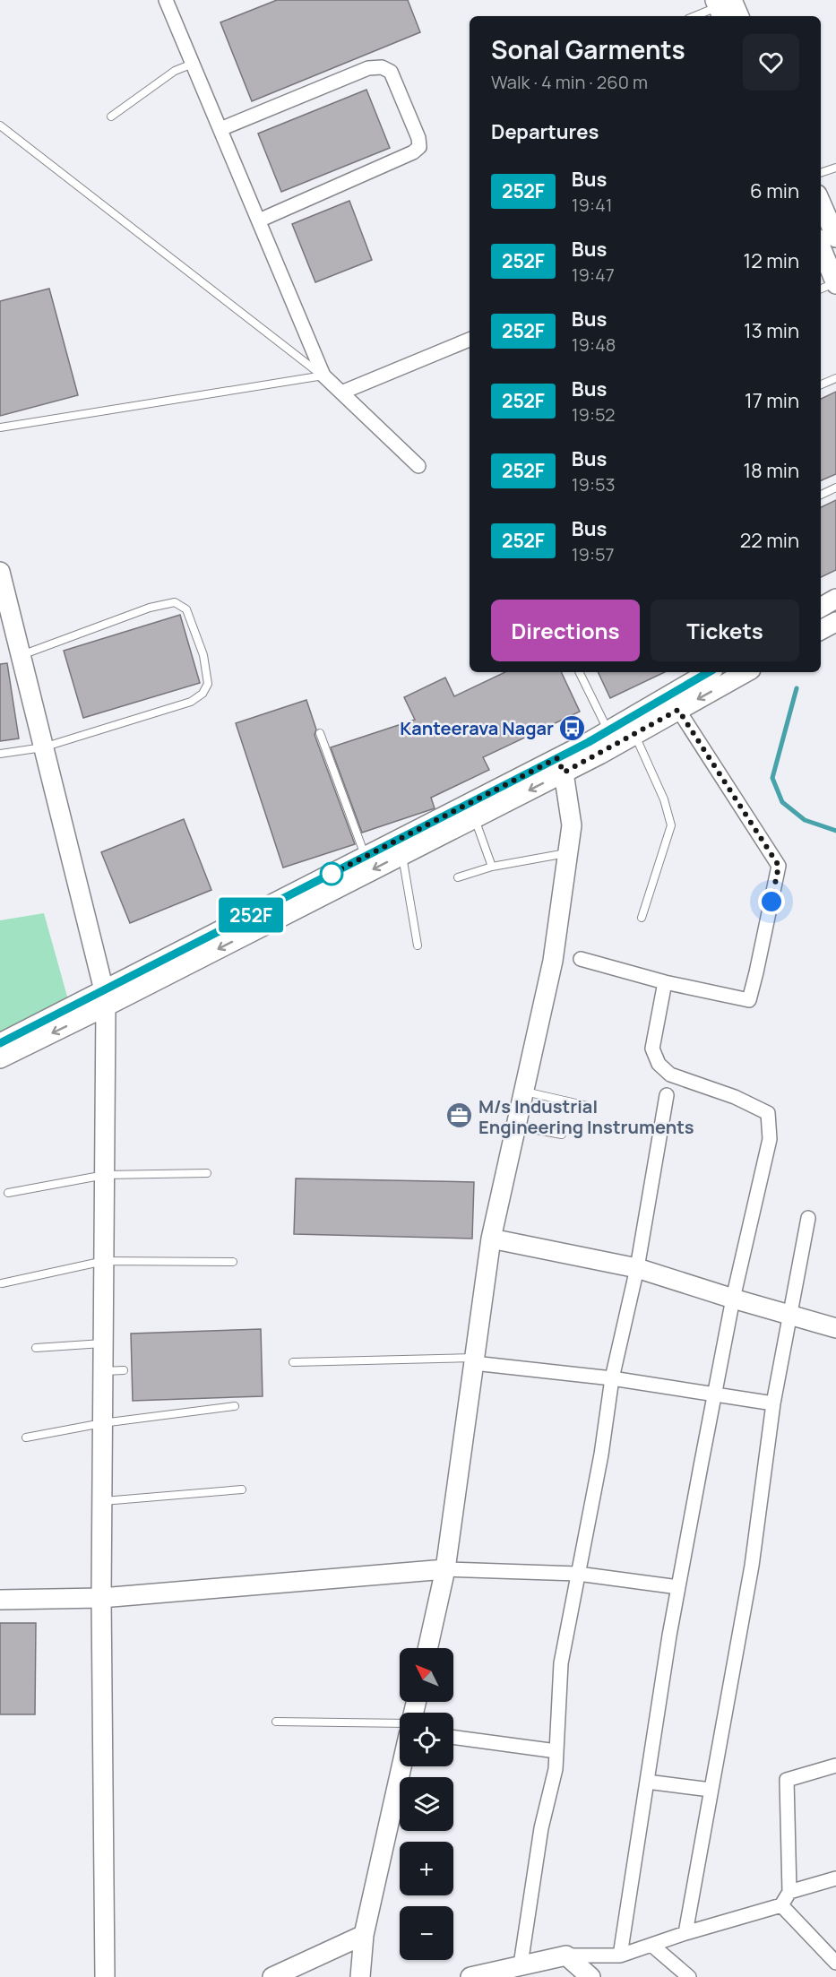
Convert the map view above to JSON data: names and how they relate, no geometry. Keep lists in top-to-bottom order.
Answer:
{
  "places": {
    "bus stop": ["Kanteerava Nagar"],
    "office": ["M/s Industrial Engineering Instruments"]
  },
  "lines": ["bus line 252F"],
  "north": "top left",
  "page": {
    "on_map": "252F",
    "heading": [
      ["Sonal Garments", "Walk · 4 min · 260 m"],
      "Departures"
    ],
    "list": [
      {
        "mark": "252F",
        "name": "Bus",
        "note": "19:41",
        "value": "6 min"
      },
      {
        "mark": "252F",
        "name": "Bus",
        "note": "19:47",
        "value": "12 min"
      },
      {
        "mark": "252F",
        "name": "Bus",
        "note": "19:48",
        "value": "13 min"
      },
      {
        "mark": "252F",
        "name": "Bus",
        "note": "19:52",
        "value": "17 min"
      },
      {
        "mark": "252F",
        "name": "Bus",
        "note": "19:53",
        "value": "18 min"
      },
      {
        "mark": "252F",
        "name": "Bus",
        "note": "19:57",
        "value": "22 min"
      }
    ],
    "buttons": ["Directions", "Tickets"],
    "map_buttons": ["+", "−"]
  }
}
